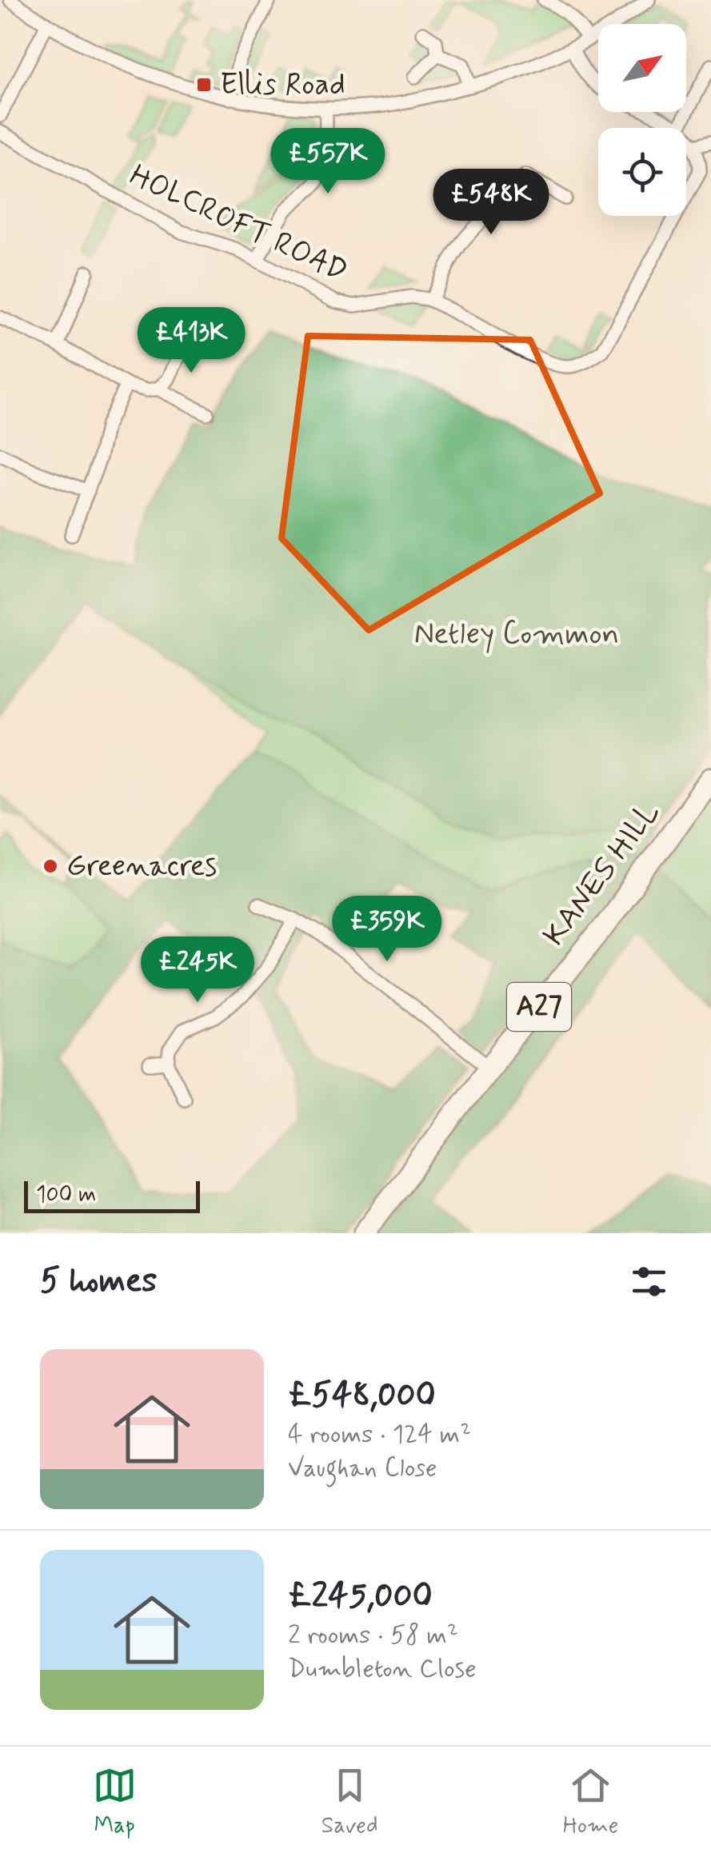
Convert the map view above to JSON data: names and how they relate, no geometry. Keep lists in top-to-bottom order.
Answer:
{
  "streets": {
    "main road": ["KANES HILL", "A27"],
    "street": ["HOLCROFT ROAD"]
  },
  "parks": ["Netley Common"],
  "places": {
    "transit": ["Ellis Road"],
    "other": ["Greenacres"]
  },
  "scale_bar": "100 m",
  "north": "top right",
  "page": {
    "price": [
      "£557K",
      "£548K",
      "£413K",
      "£359K",
      "£245K"
    ],
    "scale": "100 m",
    "heading": "5 homes",
    "list": [
      {
        "name": "£548,000",
        "note": "4 rooms · 124 m² · Vaughan Close"
      },
      {
        "name": "£245,000",
        "note": "2 rooms · 58 m² · Dumbleton Close"
      }
    ],
    "tabs": ["Map", "Saved", "Home"]
  }
}
